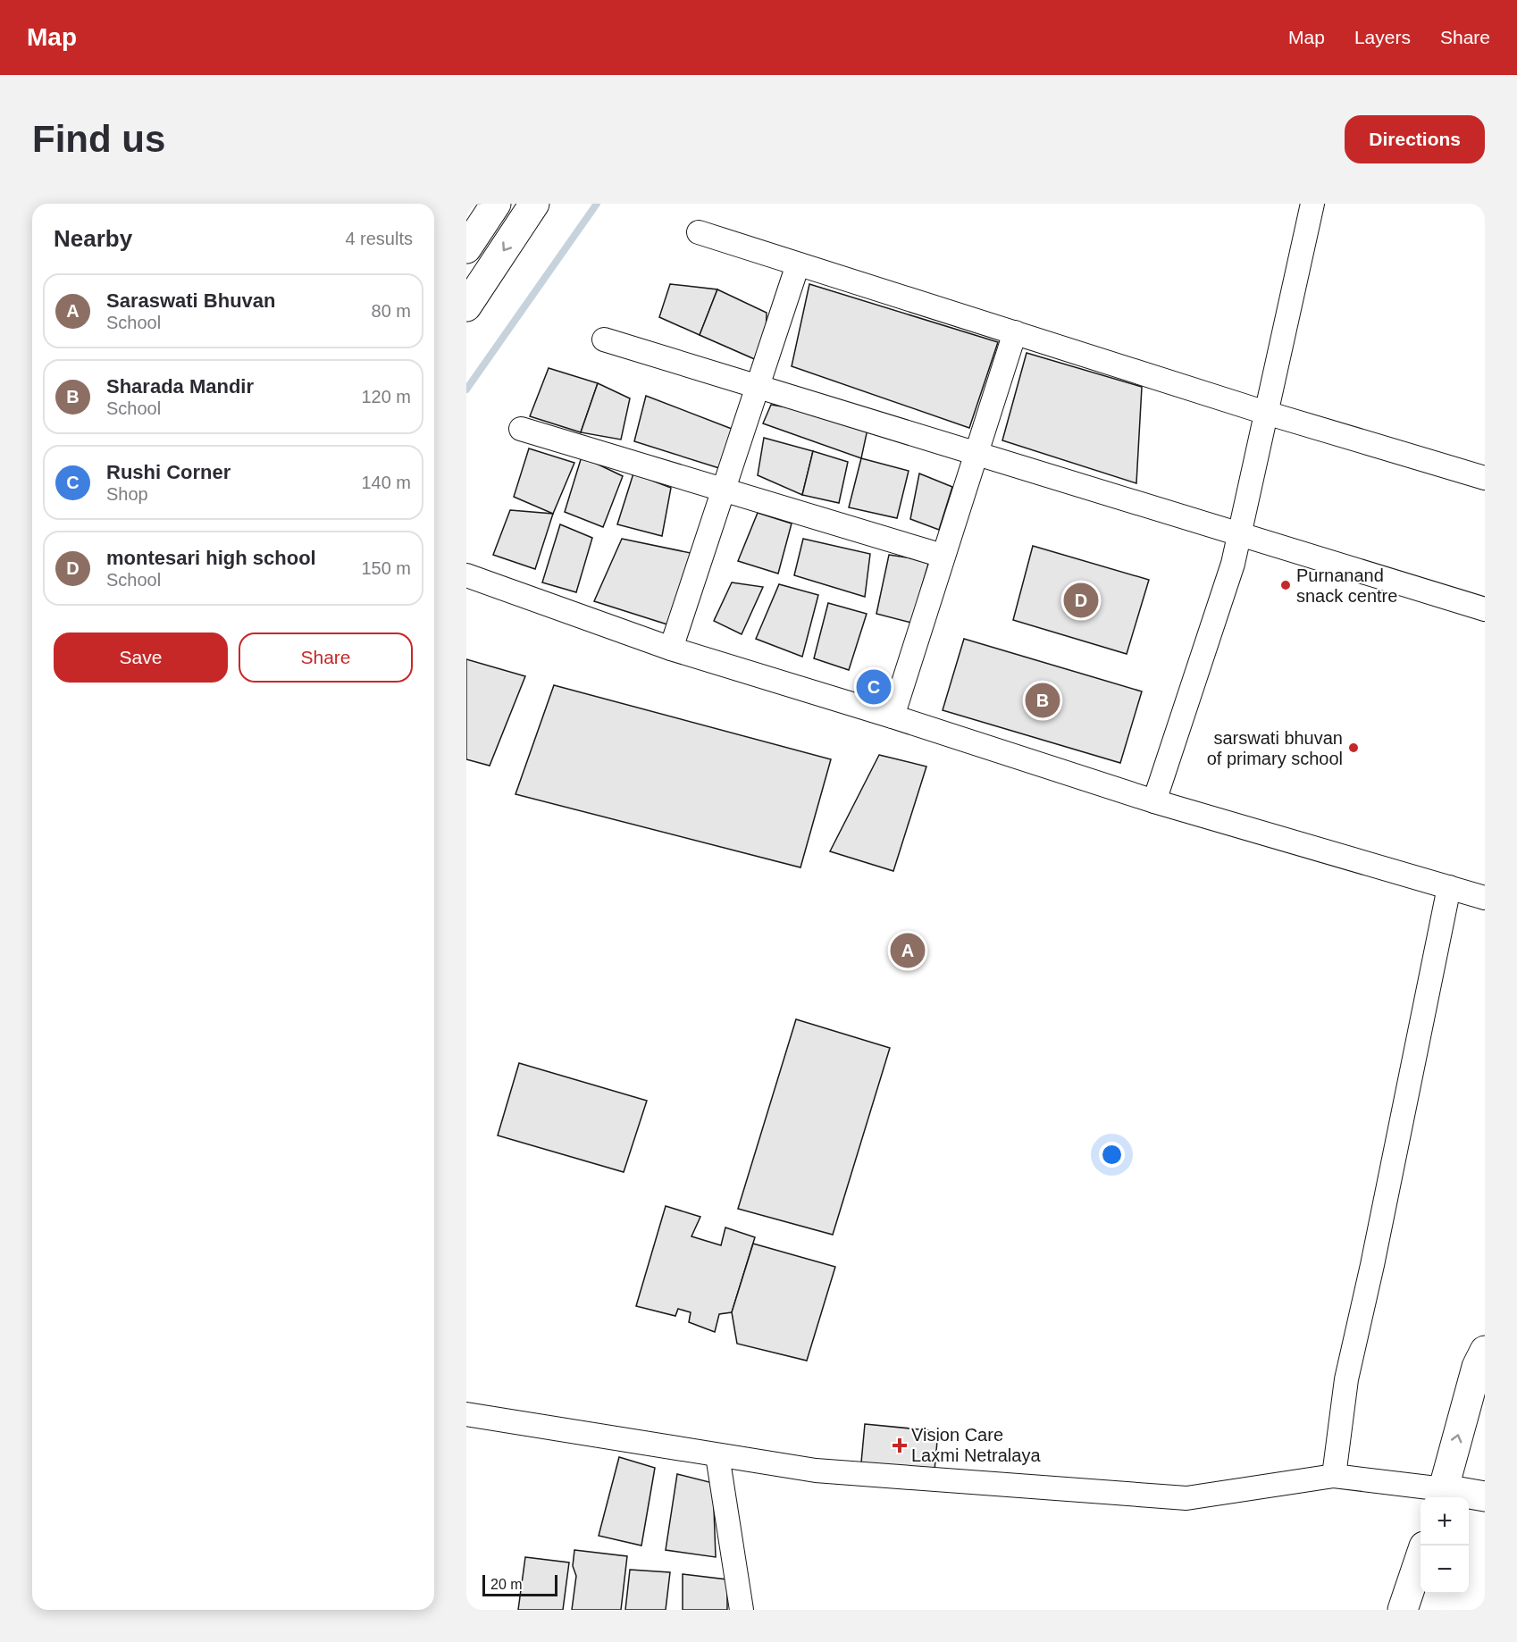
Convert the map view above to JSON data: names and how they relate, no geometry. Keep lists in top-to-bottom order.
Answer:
{
  "places": {
    "other": ["Purnanand snack centre", "sarswati bhuvan of primary school"],
    "health": ["Vision Care Laxmi Netralaya"]
  },
  "scale_bar": "20 m",
  "page": {
    "header": "Map",
    "nav": ["Map", "Layers", "Share"],
    "buttons": [
      "Directions",
      ["Save", "Share"]
    ],
    "title": "Find us",
    "heading": ["Nearby", "4 results"],
    "list": [
      {
        "mark": "A",
        "name": "Saraswati Bhuvan",
        "note": "School",
        "value": "80 m"
      },
      {
        "mark": "B",
        "name": "Sharada Mandir",
        "note": "School",
        "value": "120 m"
      },
      {
        "mark": "C",
        "name": "Rushi Corner",
        "note": "Shop",
        "value": "140 m"
      },
      {
        "mark": "D",
        "name": "montesari high school",
        "note": "School",
        "value": "150 m"
      }
    ],
    "pins": [
      "D",
      "C",
      "B",
      "A"
    ],
    "map_buttons": ["+", "−"],
    "scale": "20 m"
  }
}
